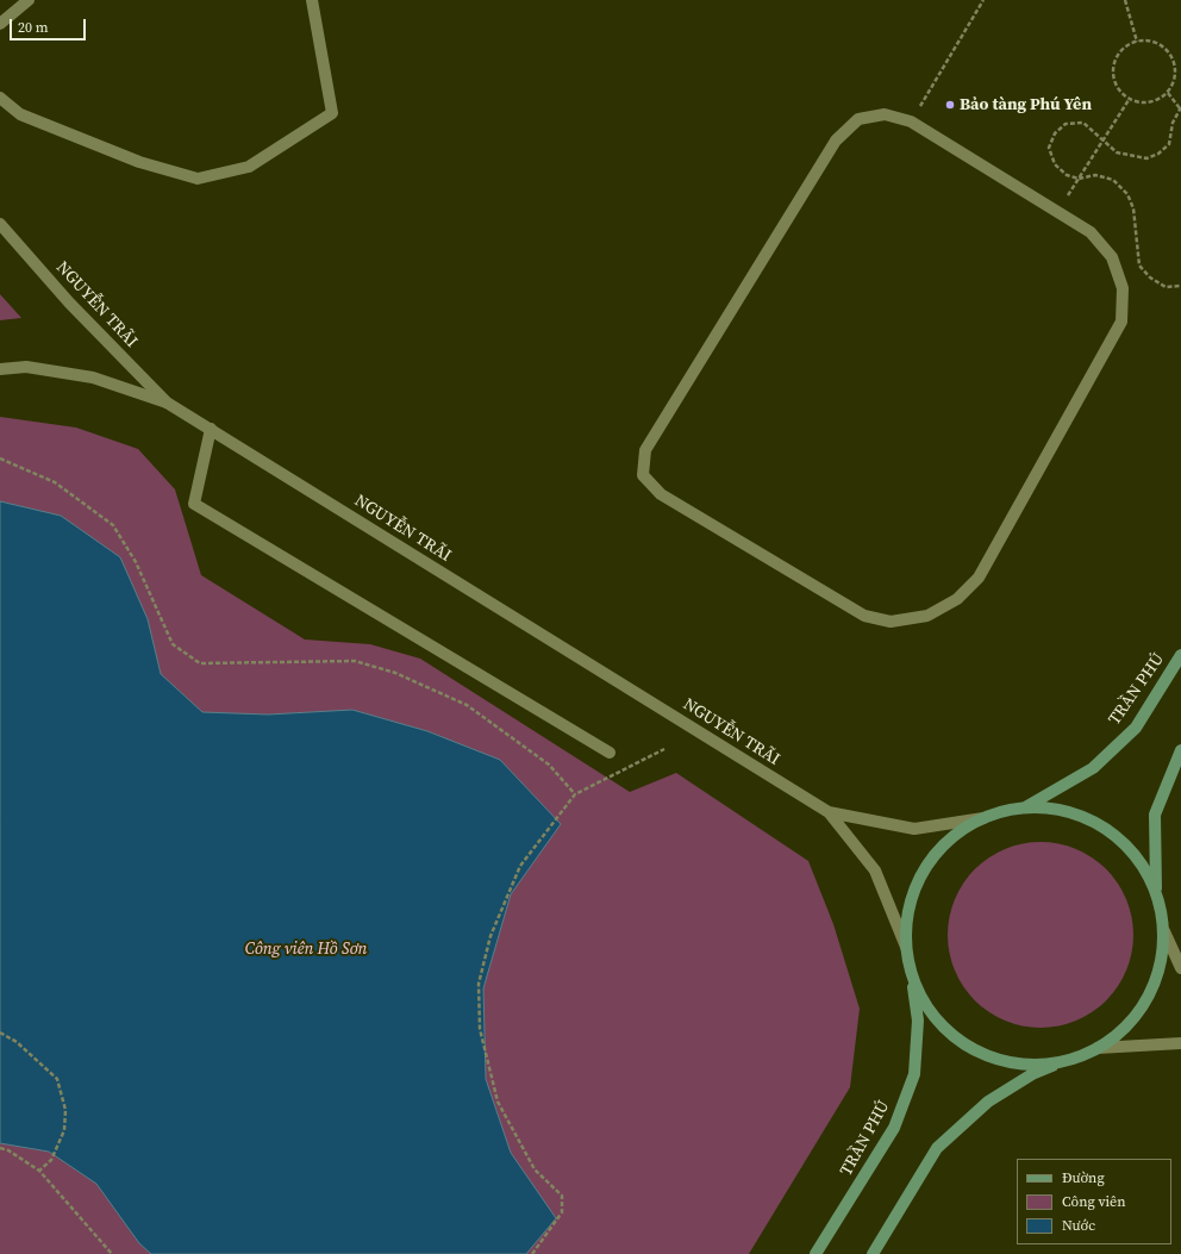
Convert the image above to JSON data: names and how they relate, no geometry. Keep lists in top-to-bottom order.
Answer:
{
  "streets": {
    "main road": ["TRẦN PHÚ"],
    "street": ["NGUYỄN TRÃI"]
  },
  "parks": ["Công viên Hồ Sơn"],
  "places": ["Bảo tàng Phú Yên"],
  "legend": ["Đường", "Công viên", "Nước"],
  "scale_bar": "20 m"
}
